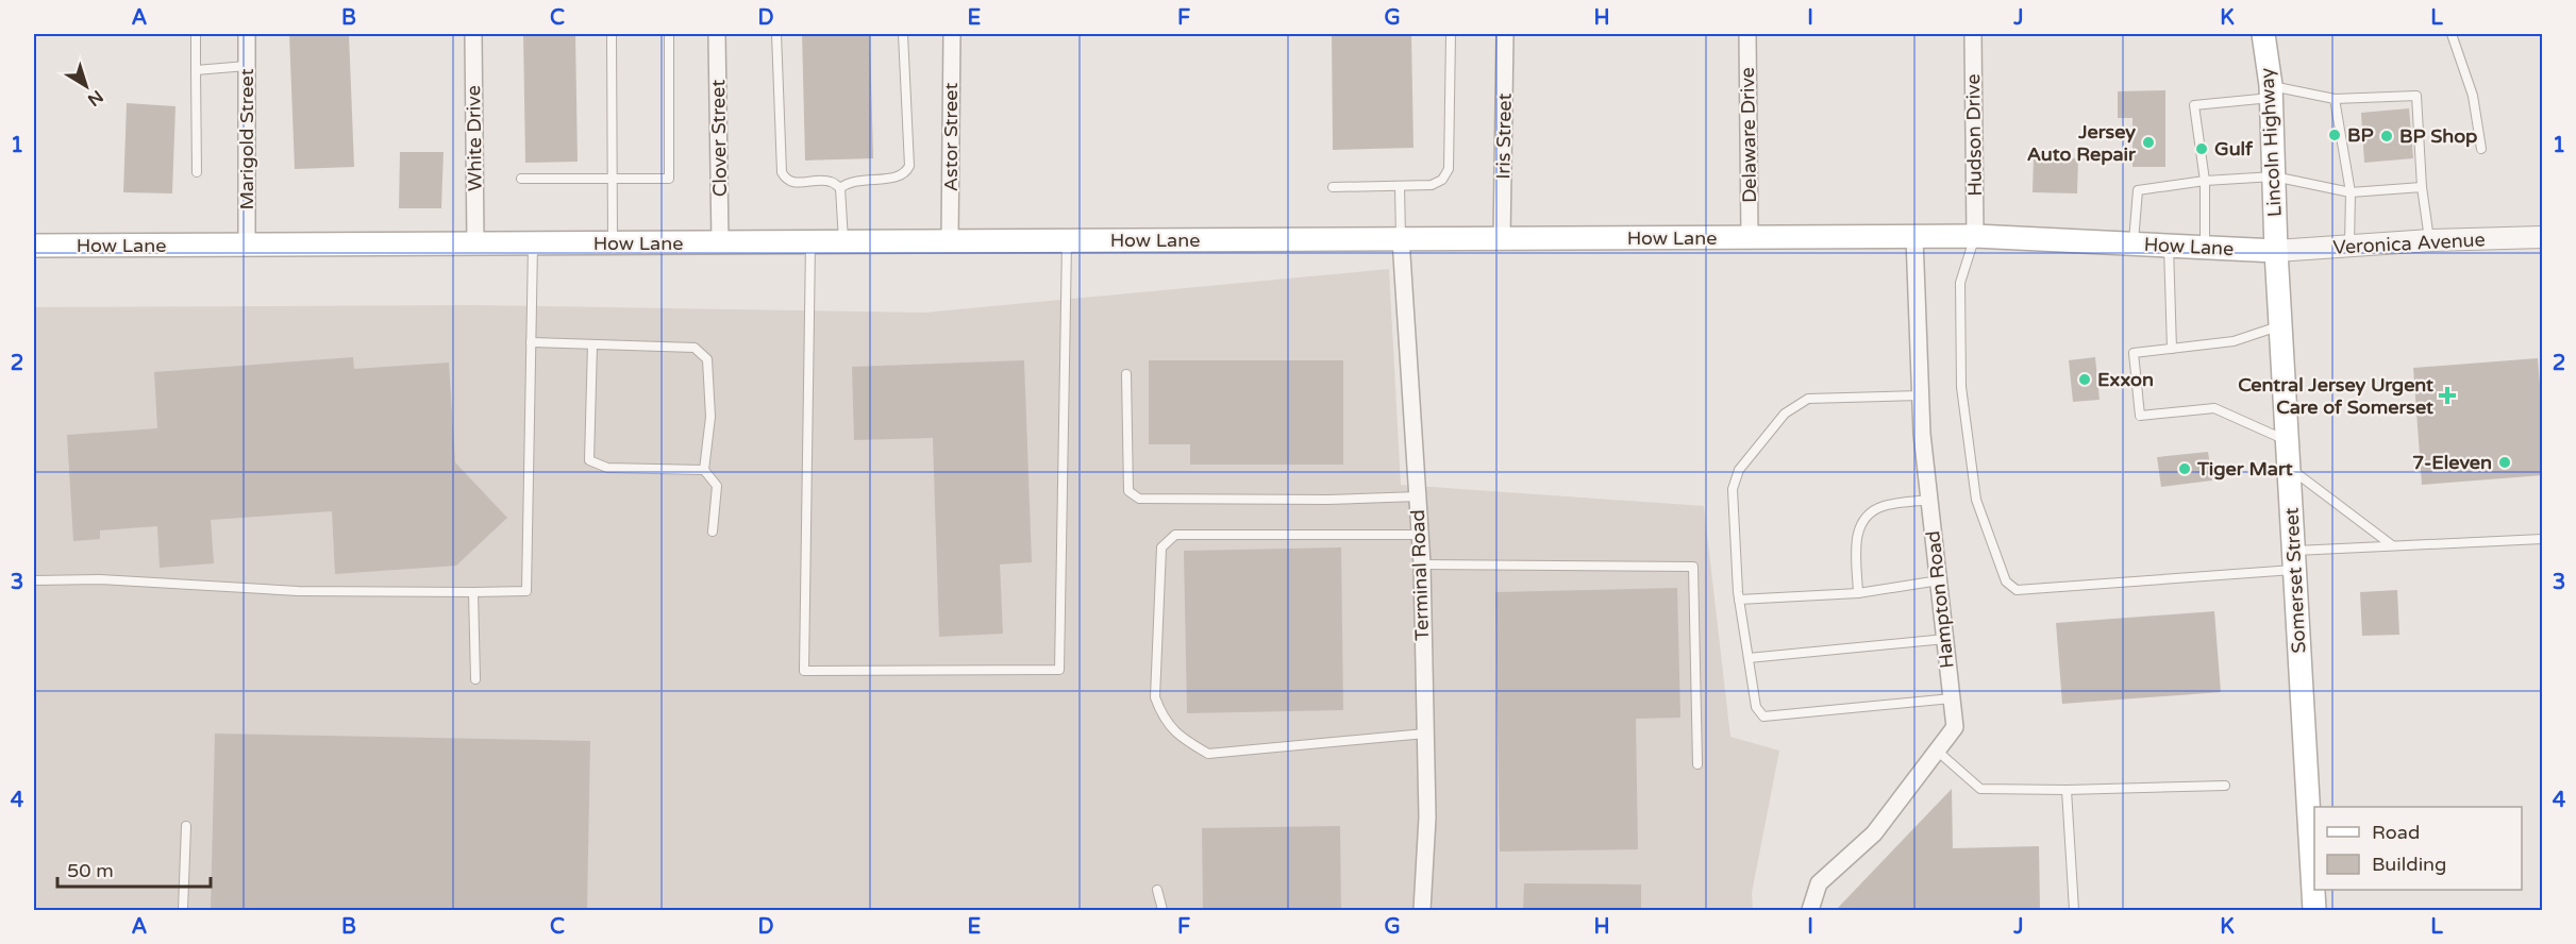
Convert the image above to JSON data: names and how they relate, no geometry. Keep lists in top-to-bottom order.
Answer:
{
  "streets": {
    "main road": ["Lincoln Highway", "How Lane", "Somerset Street"],
    "street": [
      "Delaware Drive",
      "Hudson Drive",
      "Iris Street",
      "Astor Street",
      "White Drive",
      "Clover Street",
      "Marigold Street",
      "Veronica Avenue",
      "Terminal Road",
      "Hampton Road"
    ]
  },
  "crossings": [
    ["Delaware Drive", "How Lane"],
    ["Hudson Drive", "How Lane"],
    ["Iris Street", "How Lane"],
    ["Astor Street", "How Lane"],
    ["White Drive", "How Lane"],
    ["Clover Street", "How Lane"],
    ["Marigold Street", "How Lane"],
    ["Lincoln Highway", "How Lane"],
    ["Lincoln Highway", "Veronica Avenue"],
    ["Lincoln Highway", "Somerset Street"],
    ["How Lane", "Veronica Avenue"],
    ["How Lane", "Terminal Road"],
    ["How Lane", "Somerset Street"],
    ["How Lane", "Hampton Road"],
    ["Veronica Avenue", "Somerset Street"]
  ],
  "places": {
    "other": [
      "BP",
      "BP Shop",
      "Jersey Auto Repair",
      "Gulf",
      "Exxon",
      "7-Eleven",
      "Tiger Mart"
    ],
    "health": ["Central Jersey Urgent Care of Somerset"]
  },
  "legend": ["Road", "Building"],
  "scale_bar": "50 m",
  "north": "bottom right",
  "grid": {
    "columns": [
      "A",
      "B",
      "C",
      "D",
      "E",
      "F",
      "G",
      "H",
      "I",
      "J",
      "K",
      "L"
    ],
    "rows": [
      "1",
      "2",
      "3",
      "4"
    ]
  }
}
